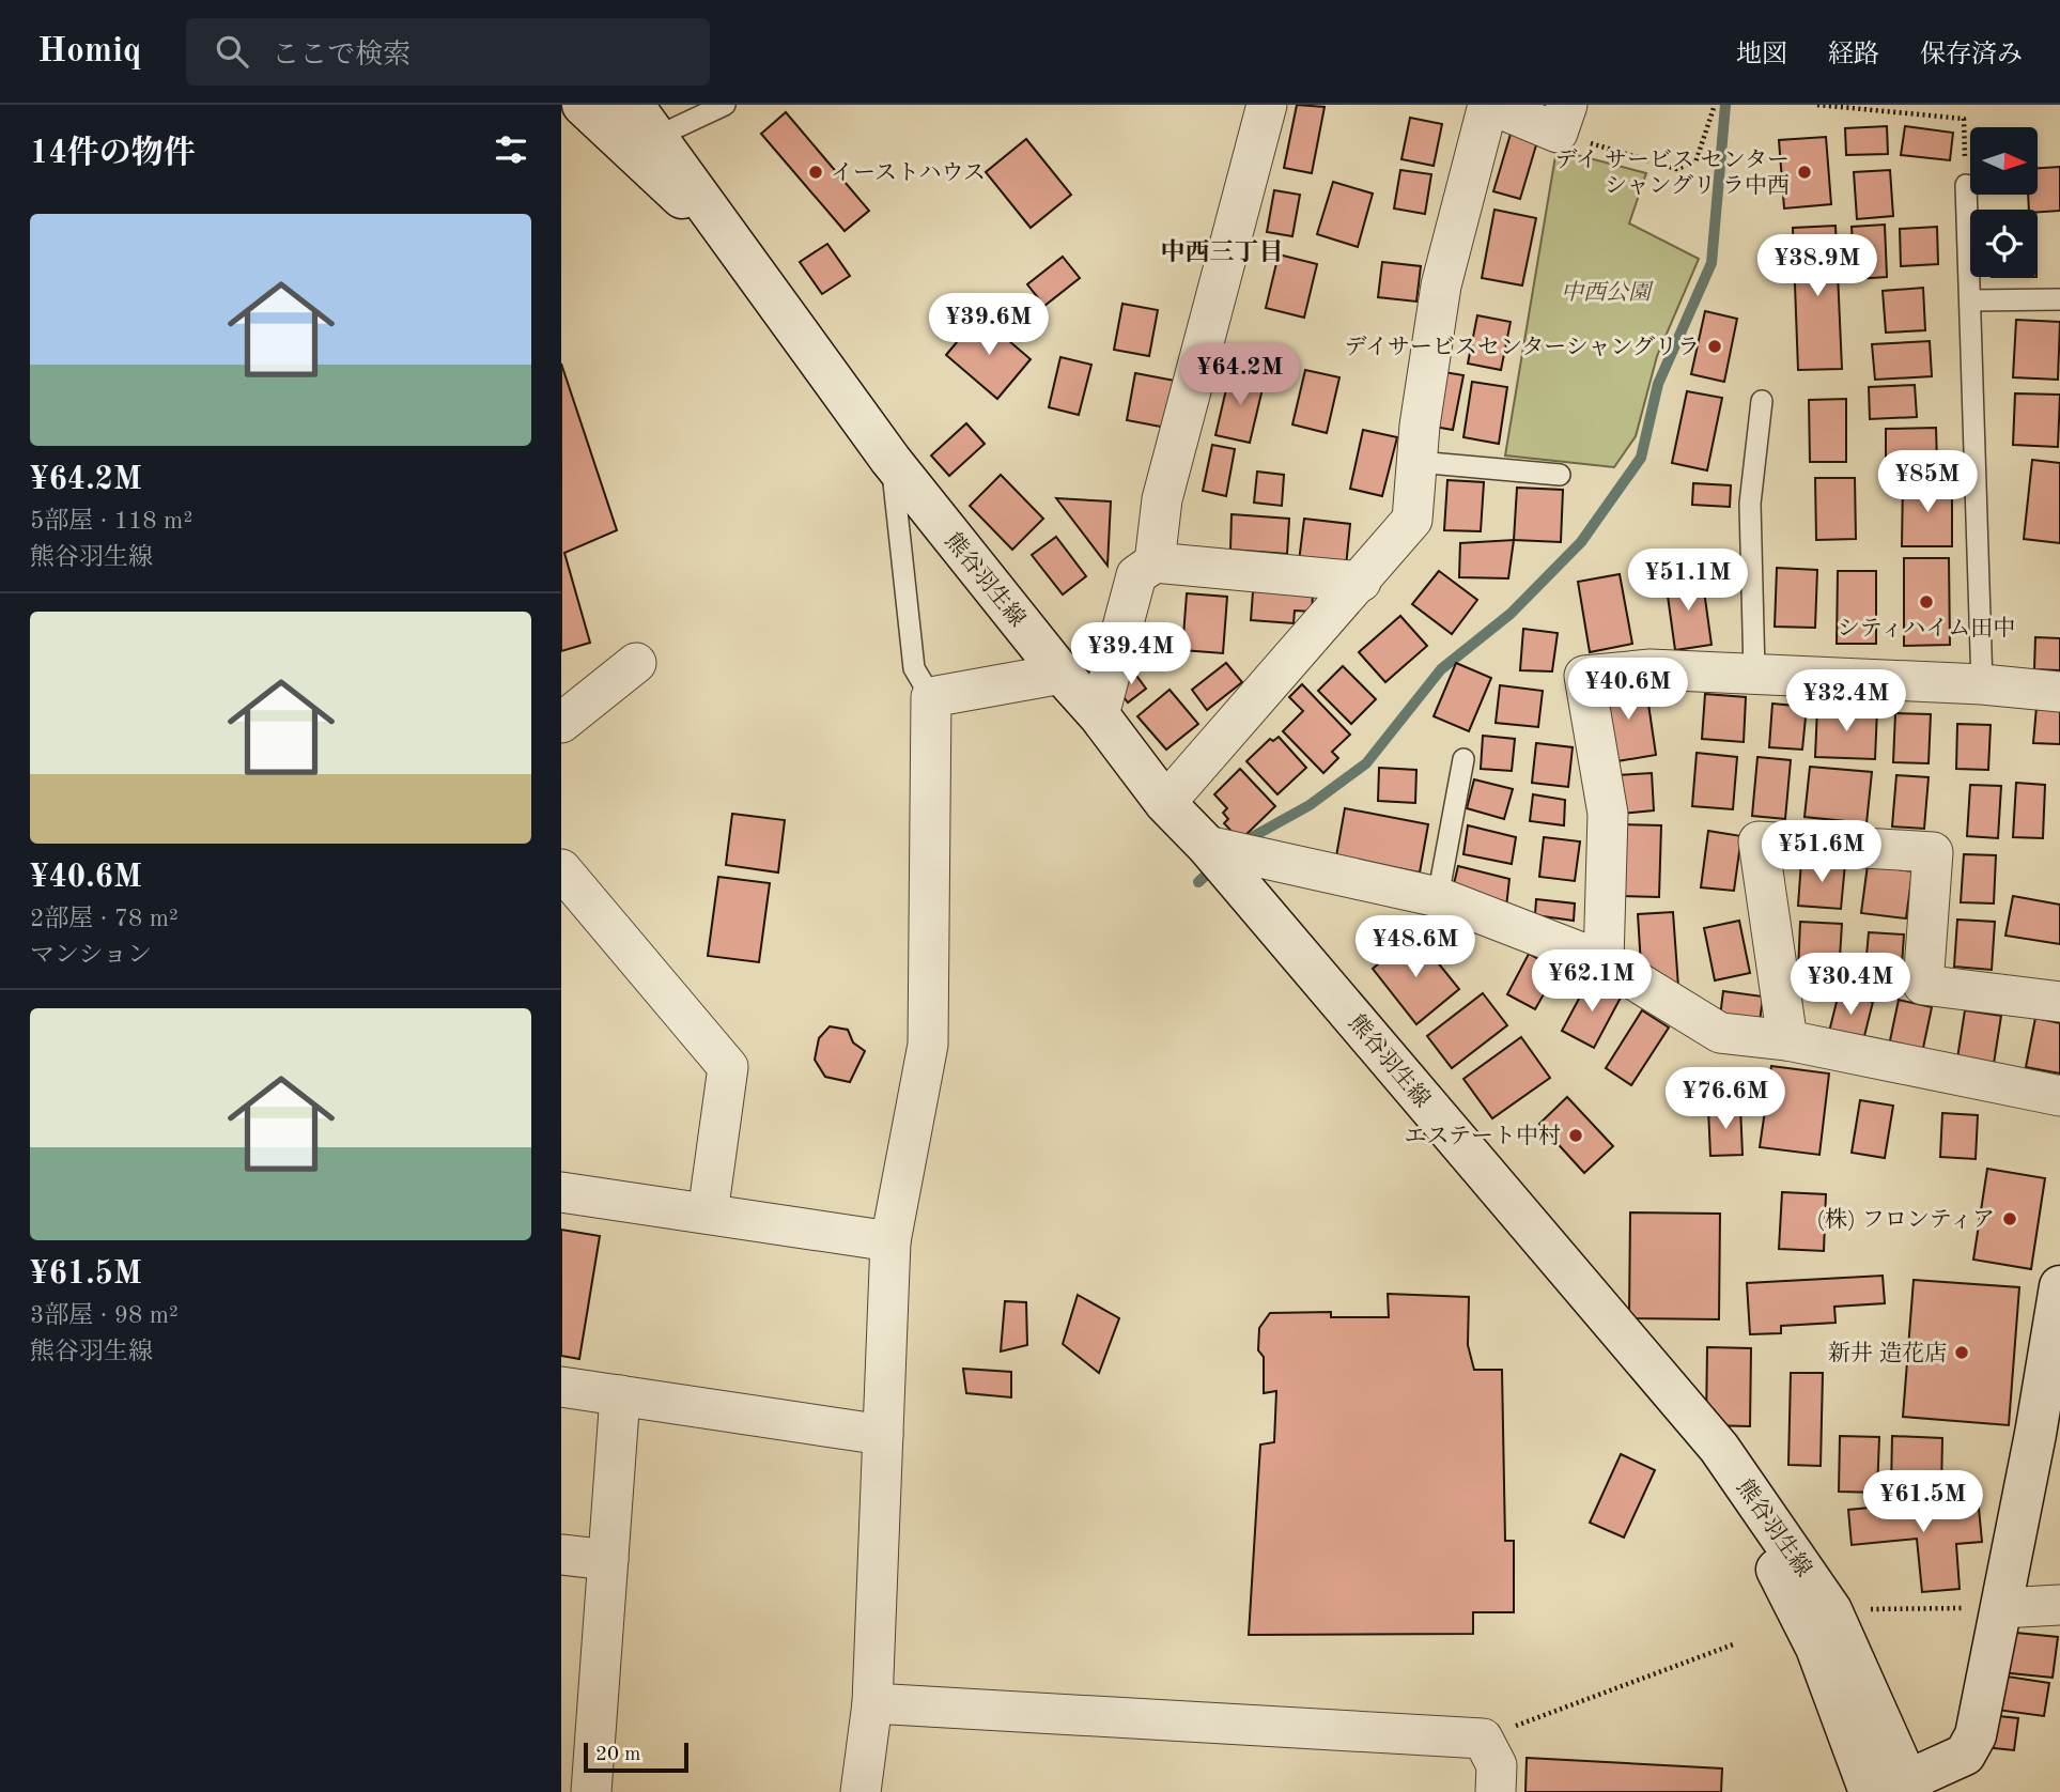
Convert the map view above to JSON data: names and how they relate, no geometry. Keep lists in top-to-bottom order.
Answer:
{
  "streets": {
    "main road": ["熊谷羽生線"]
  },
  "districts": ["中西三丁目"],
  "parks": ["中西公園"],
  "places": [
    "イーストハウス",
    "デイ サービス センター シャングリ ラ中西",
    "デイサービスセンターシャングリラ",
    "シティハイム田中",
    "エステート中村",
    "(株) フロンティア",
    "新井 造花店"
  ],
  "scale_bar": "20 m",
  "north": "right",
  "page": {
    "header": "Homiq",
    "search": "ここで検索",
    "nav": ["地図", "経路", "保存済み"],
    "heading": "14件の物件",
    "list": [
      {
        "name": "¥64.2M",
        "note": "5部屋 · 118 m² · 熊谷羽生線"
      },
      {
        "name": "¥40.6M",
        "note": "2部屋 · 78 m² · マンション"
      },
      {
        "name": "¥61.5M",
        "note": "3部屋 · 98 m² · 熊谷羽生線"
      }
    ],
    "price": [
      "¥38.9M",
      "¥39.6M",
      "¥64.2M",
      "¥85M",
      "¥51.1M",
      "¥39.4M",
      "¥40.6M",
      "¥32.4M",
      "¥51.6M",
      "¥48.6M",
      "¥62.1M",
      "¥30.4M",
      "¥76.6M",
      "¥61.5M"
    ],
    "scale": "20 m"
  }
}
